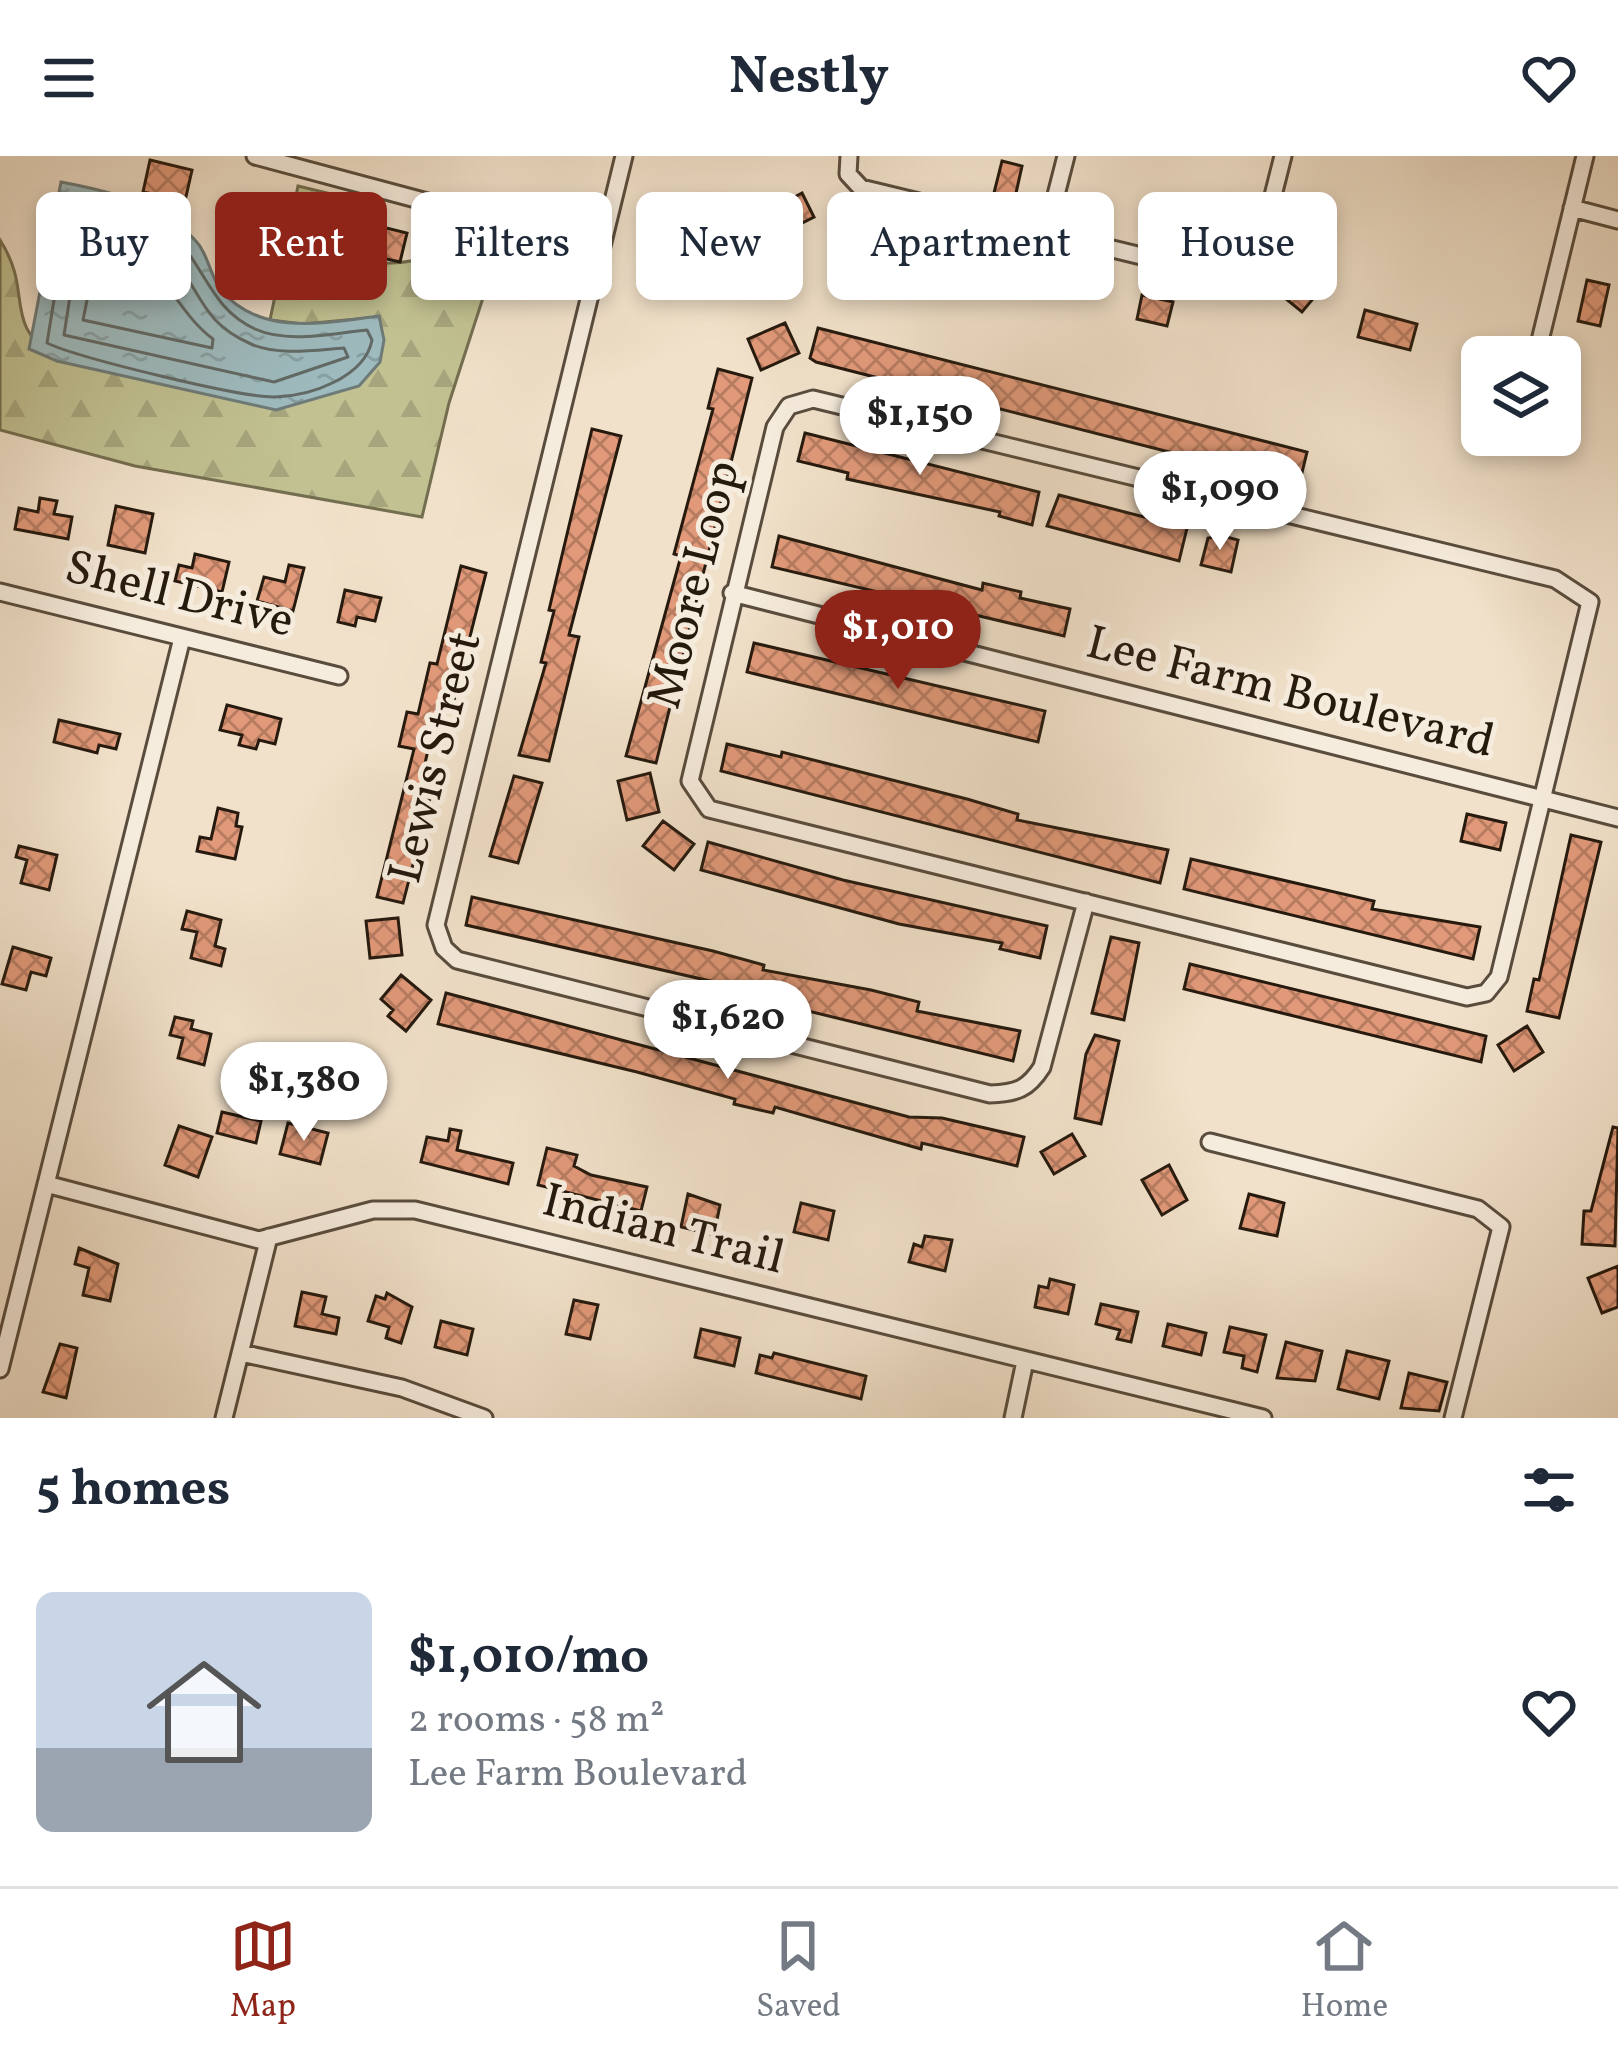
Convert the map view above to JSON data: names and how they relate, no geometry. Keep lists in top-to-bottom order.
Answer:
{
  "streets": {
    "street": [
      "Moore Loop",
      "Shell Drive",
      "Lee Farm Boulevard",
      "Lewis Street",
      "Indian Trail"
    ]
  },
  "crossings": [
    ["Moore Loop", "Lee Farm Boulevard"],
    ["Moore Loop", "Lewis Street"]
  ],
  "page": {
    "header": "Nestly",
    "chip": [
      "Buy",
      "Rent",
      "Filters",
      "New",
      "Apartment",
      "House"
    ],
    "price": [
      "$1,150",
      "$1,090",
      "$1,010",
      "$1,620",
      "$1,380"
    ],
    "heading": "5 homes",
    "list": [
      {
        "name": "$1,010/mo",
        "note": "2 rooms · 58 m² · Lee Farm Boulevard"
      }
    ],
    "tabs": ["Map", "Saved", "Home"]
  }
}
